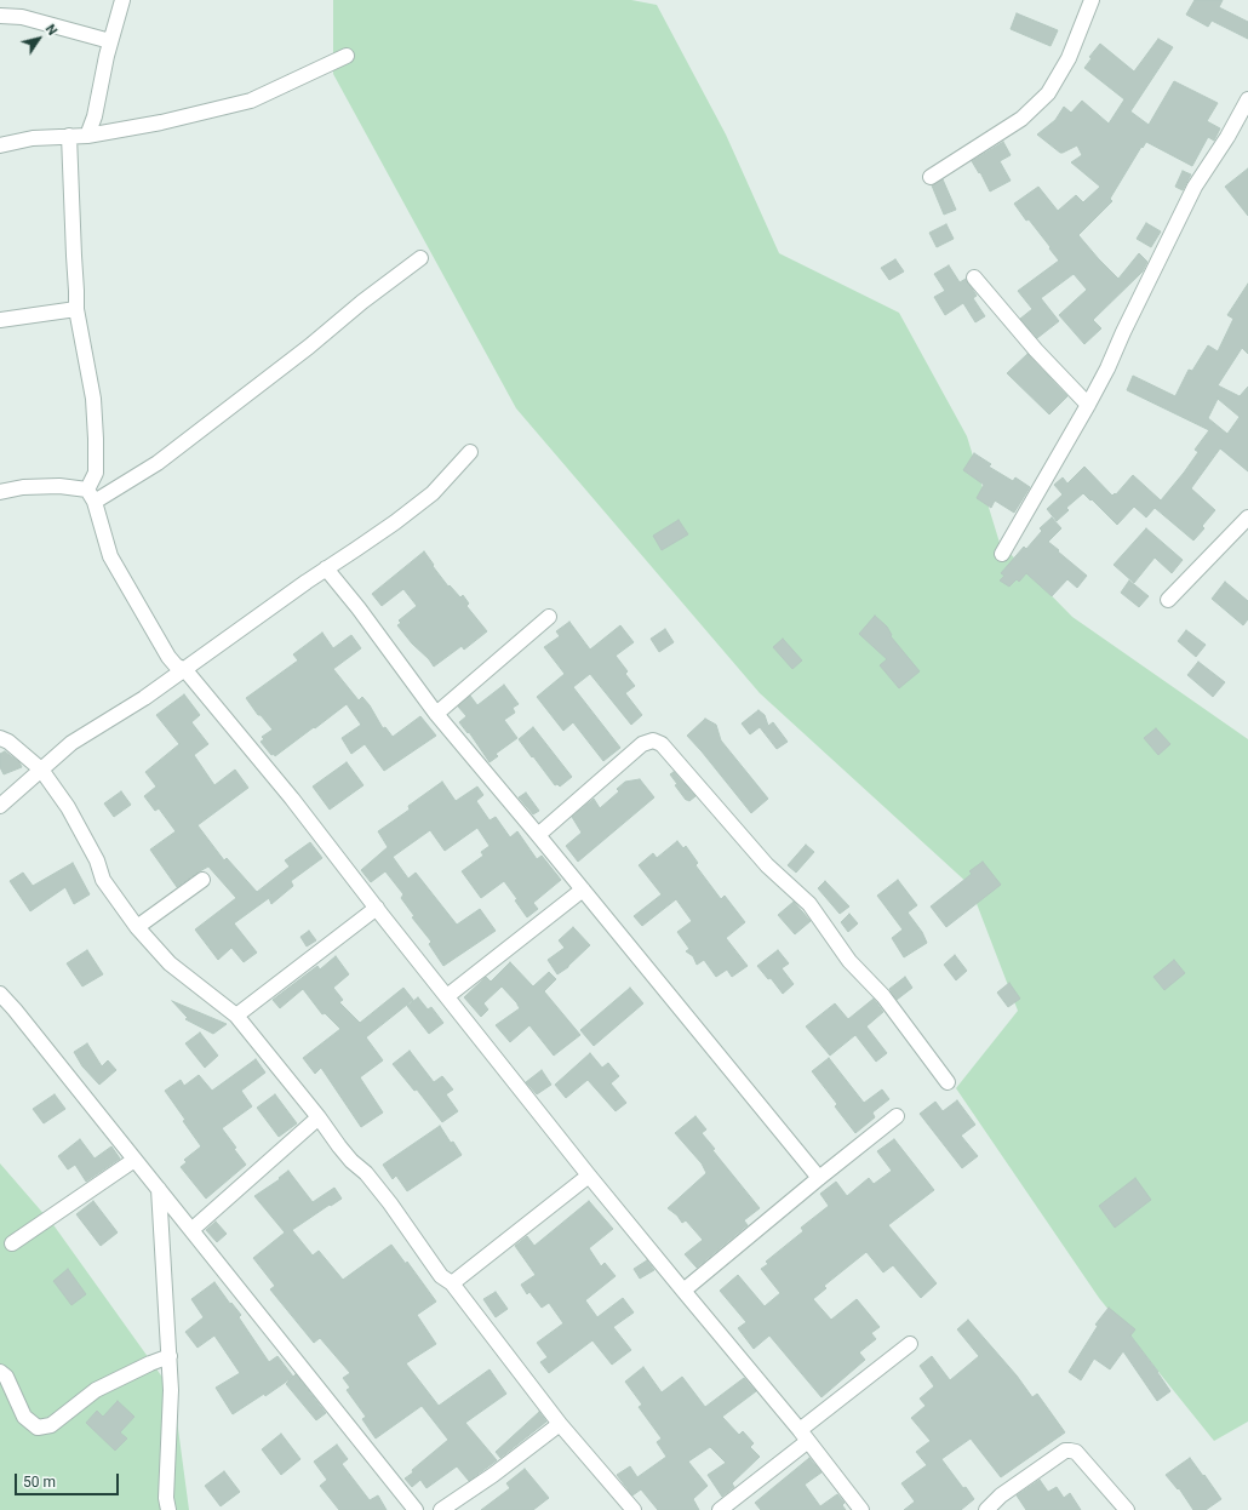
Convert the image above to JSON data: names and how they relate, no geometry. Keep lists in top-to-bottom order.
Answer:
{
  "scale_bar": "50 m",
  "north": "top right"
}
